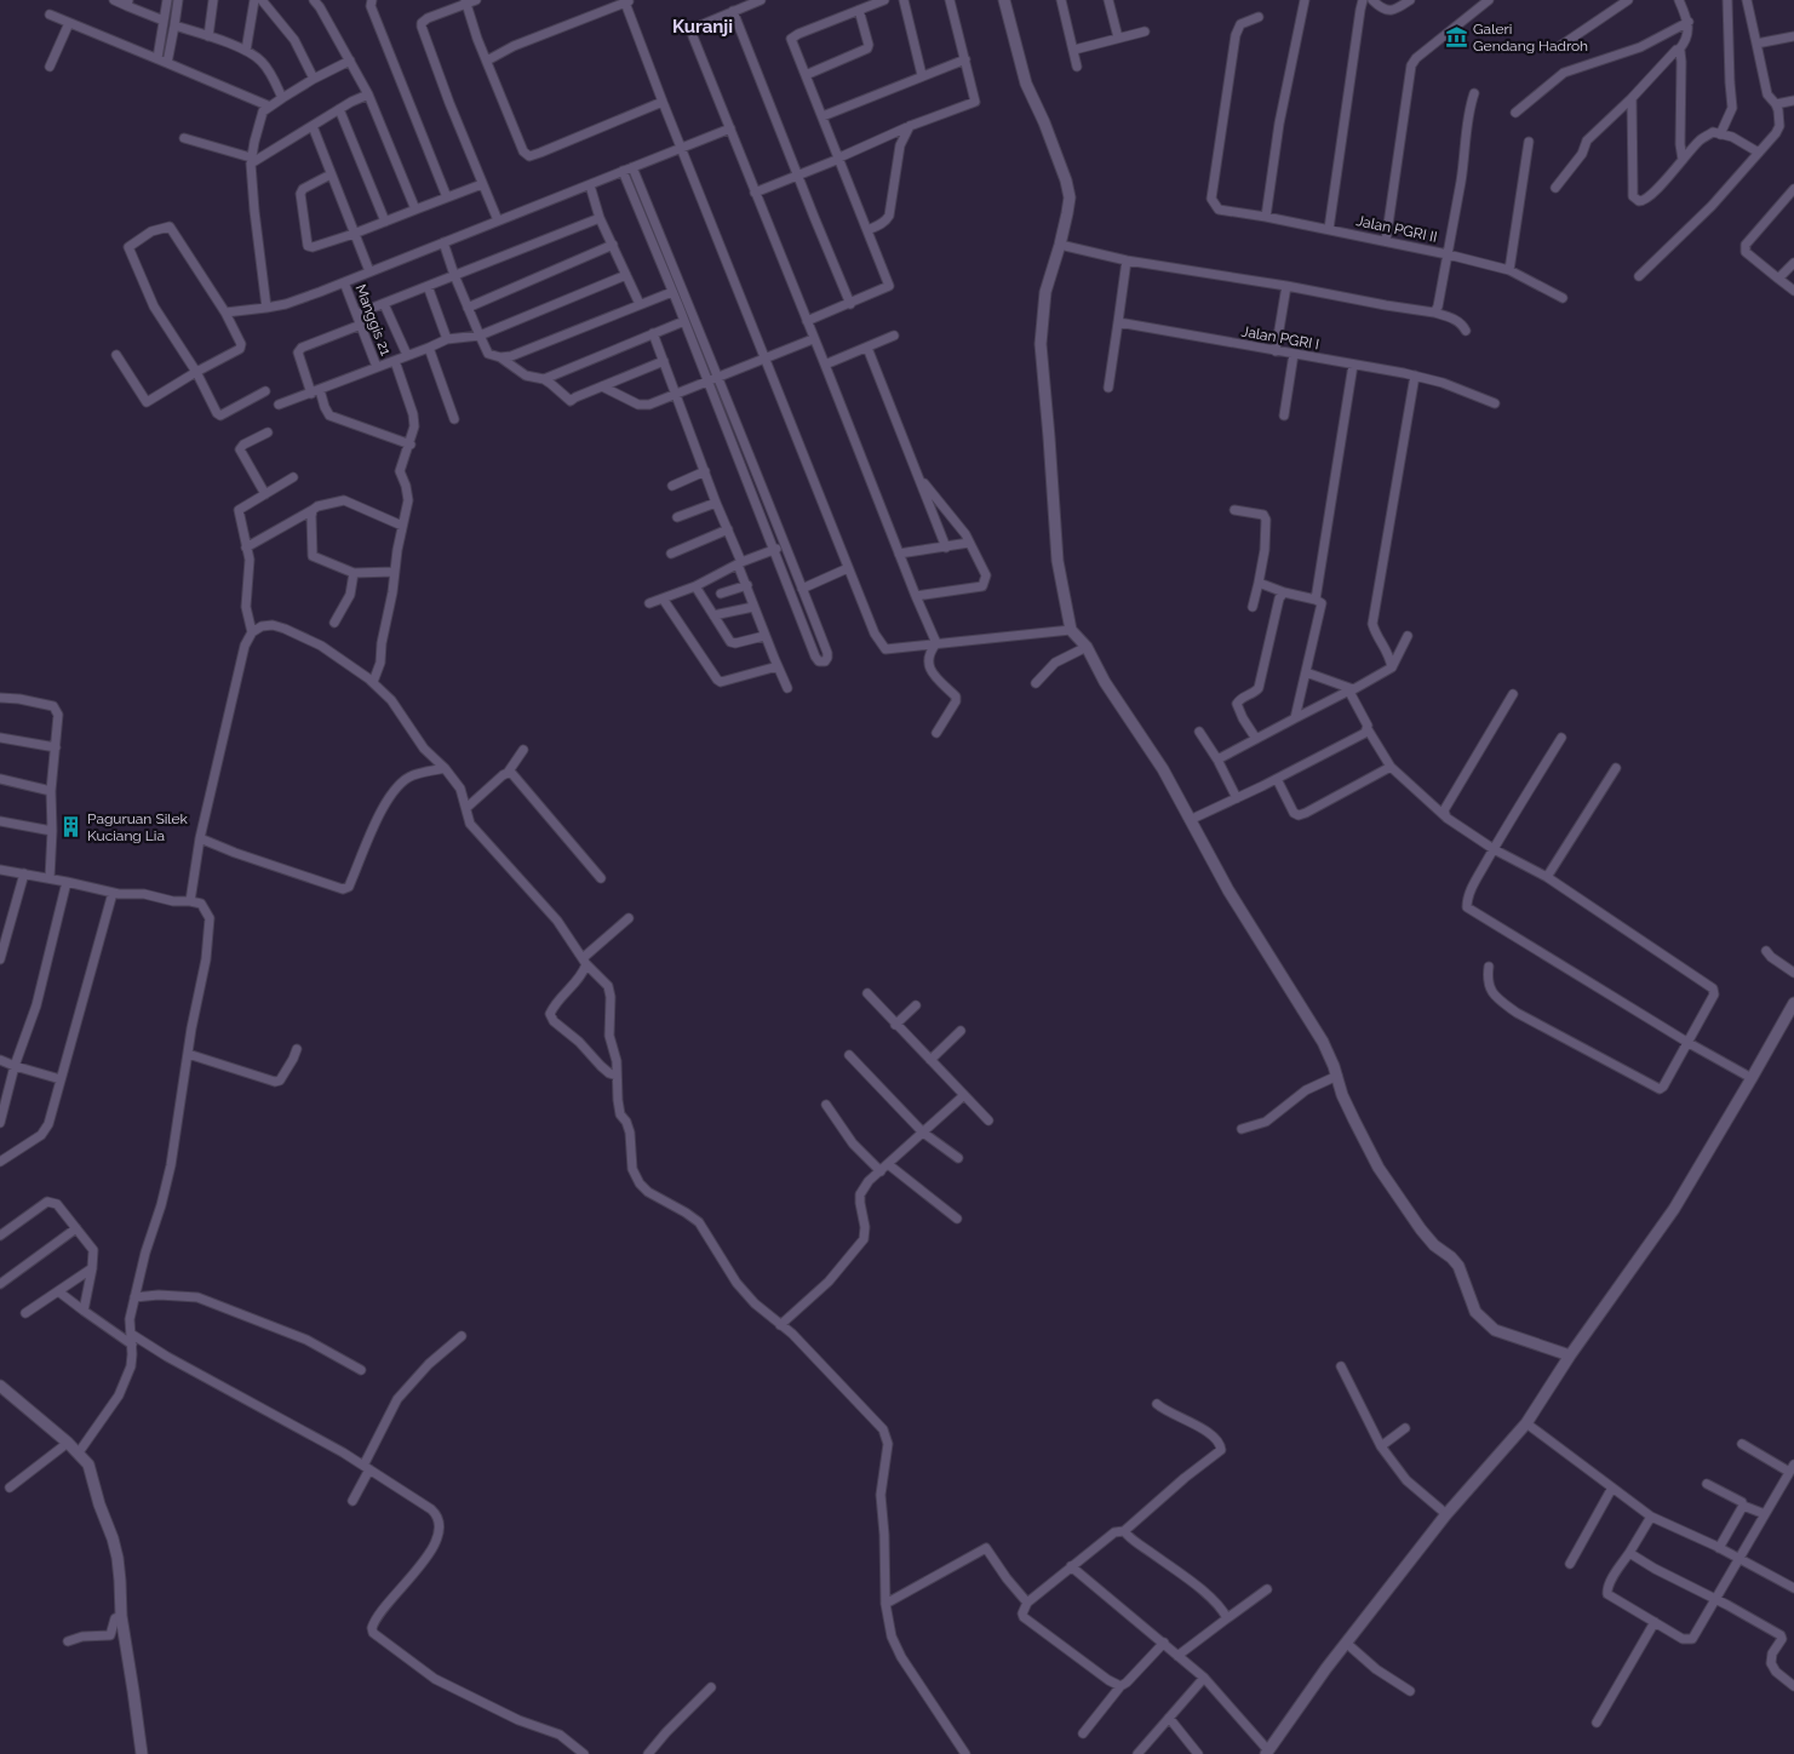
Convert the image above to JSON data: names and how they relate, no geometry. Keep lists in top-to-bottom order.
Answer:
{
  "streets": {
    "street": ["Jalan PGRI II", "Manggis 21", "Jalan PGRI I"]
  },
  "districts": ["Kuranji"],
  "places": {
    "museum": ["Galeri Gendang Hadroh"],
    "building": ["Paguruan Silek Kuciang Lia"]
  }
}
